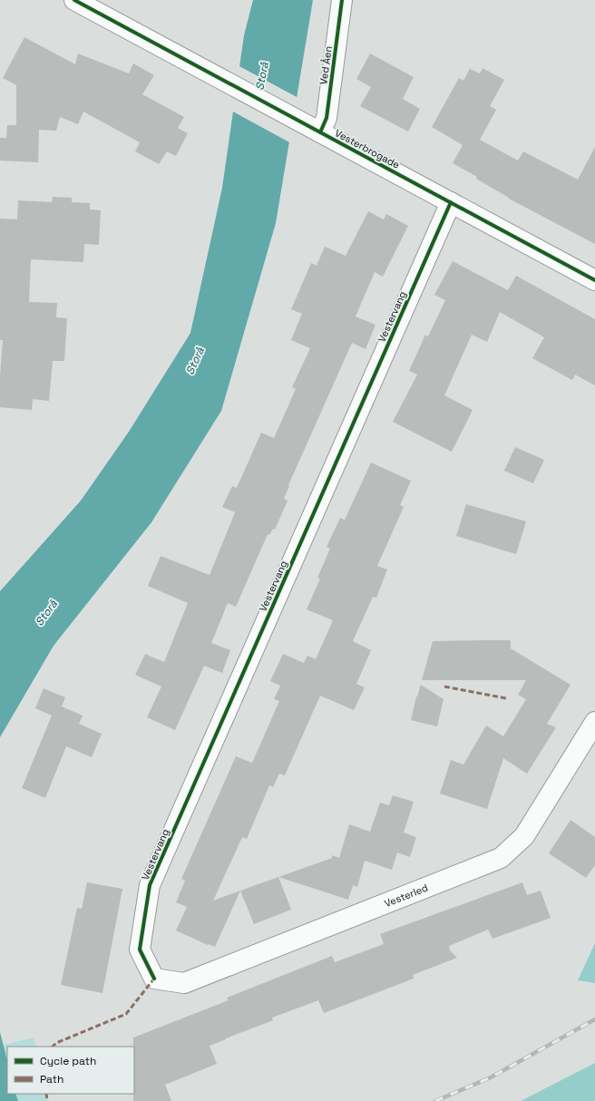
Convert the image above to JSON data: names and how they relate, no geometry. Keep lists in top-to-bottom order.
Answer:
{
  "streets": {
    "street": [
      "Ved Åen",
      "Vesterbrogade",
      "Vestervang",
      "Vesterled"
    ]
  },
  "crossings": [
    ["Ved Åen", "Vesterbrogade"],
    ["Vesterbrogade", "Vestervang"],
    ["Vestervang", "Vesterled"]
  ],
  "water": ["Storå"],
  "legend": ["Cycle path", "Path"]
}
